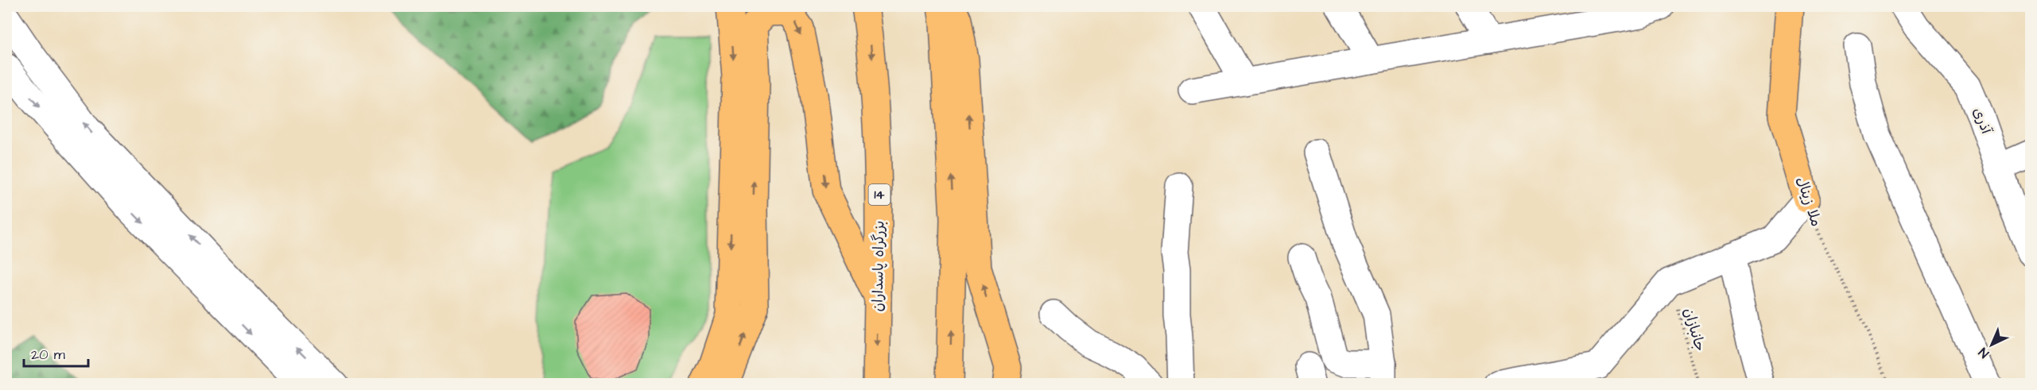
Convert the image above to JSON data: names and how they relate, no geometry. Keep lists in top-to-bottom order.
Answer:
{
  "streets": {
    "main road": ["14", "ملا زینال", "بزرگراه پاسداران"],
    "street": ["آذری"],
    "path": ["جانبازان"]
  },
  "scale_bar": "20 m",
  "north": "bottom left"
}
